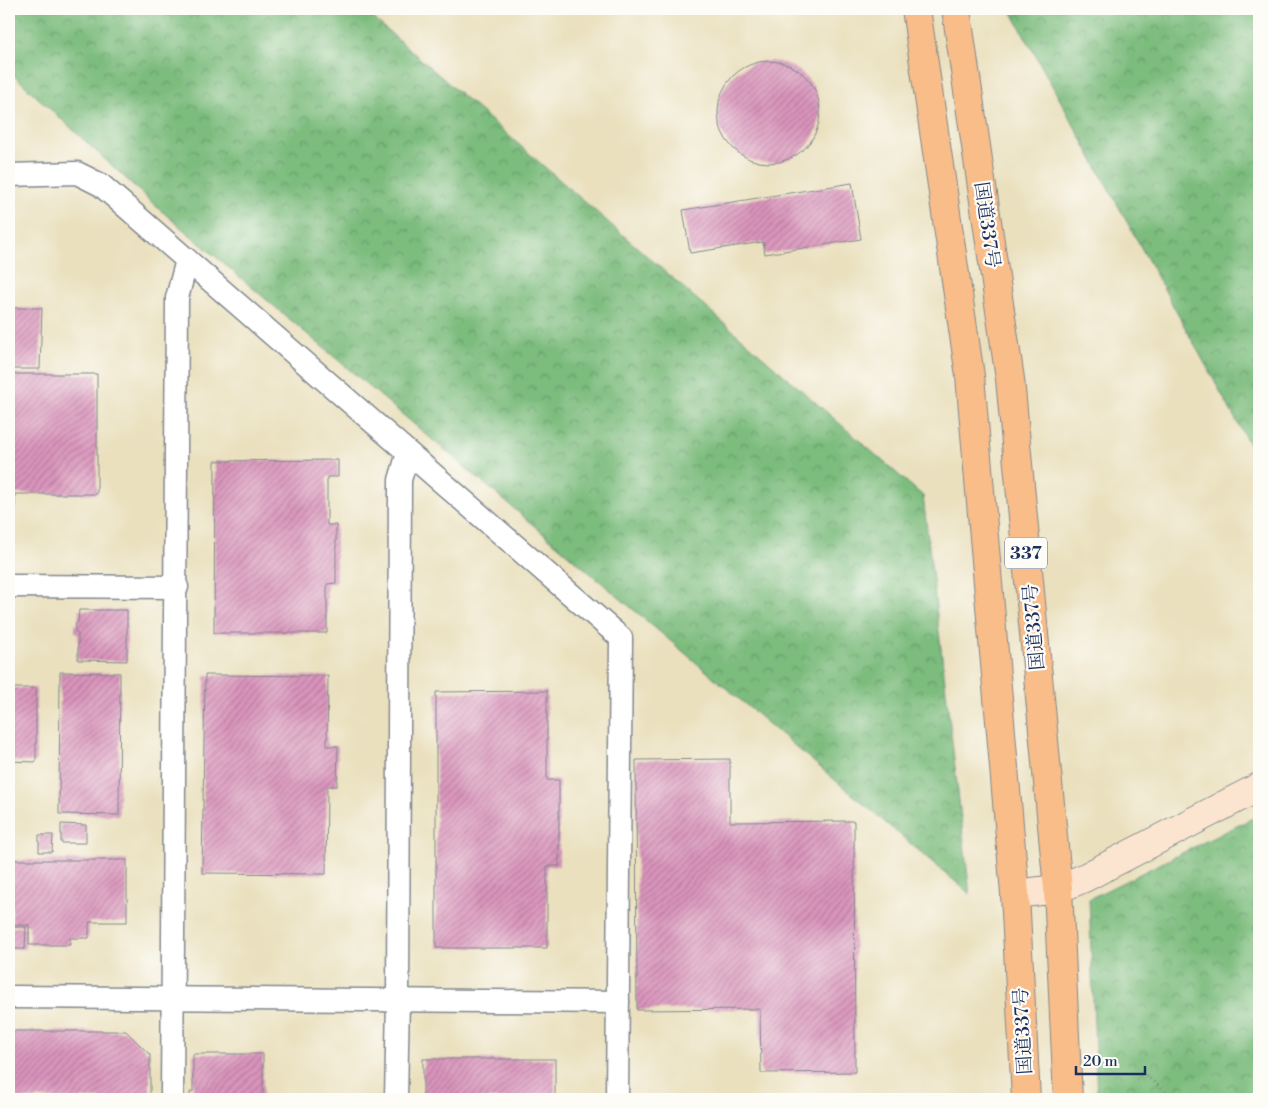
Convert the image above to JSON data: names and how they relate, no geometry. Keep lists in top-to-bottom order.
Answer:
{
  "streets": {
    "highway": ["国道337号", "337"]
  },
  "scale_bar": "20 m"
}
